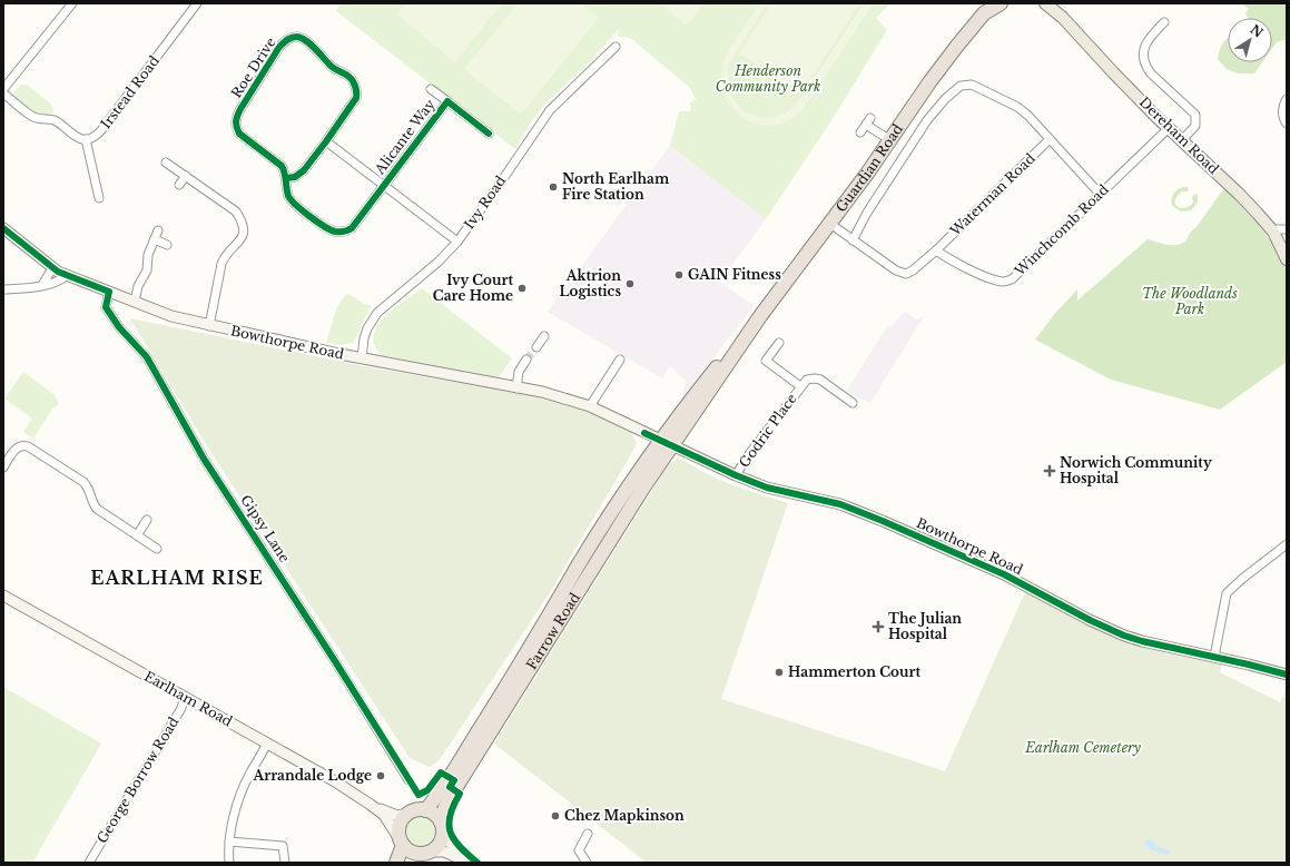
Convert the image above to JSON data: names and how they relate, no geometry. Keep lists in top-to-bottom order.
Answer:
{
  "streets": {
    "highway": ["Guardian Road", "Farrow Road"],
    "main road": ["Dereham Road"],
    "street": [
      "Roe Drive",
      "Irstead Road",
      "Alicante Way",
      "Waterman Road",
      "Ivy Road",
      "Winchcomb Road",
      "Bowthorpe Road",
      "Godric Place",
      "Gipsy Lane",
      "Earlham Road",
      "George Borrow Road"
    ]
  },
  "crossings": [
    ["Roe Drive", "Alicante Way"],
    ["Dereham Road", "Winchcomb Road"],
    ["Guardian Road", "Waterman Road"],
    ["Guardian Road", "Bowthorpe Road"],
    ["Guardian Road", "Farrow Road"],
    ["Waterman Road", "Winchcomb Road"],
    ["Ivy Road", "Bowthorpe Road"],
    ["Bowthorpe Road", "Godric Place"],
    ["Bowthorpe Road", "Gipsy Lane"],
    ["Bowthorpe Road", "Farrow Road"],
    ["Farrow Road", "Earlham Road"],
    ["Earlham Road", "George Borrow Road"]
  ],
  "districts": ["EARLHAM RISE"],
  "parks": ["Henderson Community Park", "The Woodlands Park", "Earlham Cemetery"],
  "places": {
    "other": [
      "North Earlham Fire Station",
      "GAIN Fitness",
      "Aktrion Logistics",
      "Ivy Court Care Home",
      "Hammerton Court",
      "Arrandale Lodge",
      "Chez Mapkinson"
    ],
    "health": ["Norwich Community Hospital", "The Julian Hospital"]
  },
  "north": "top right"
}
